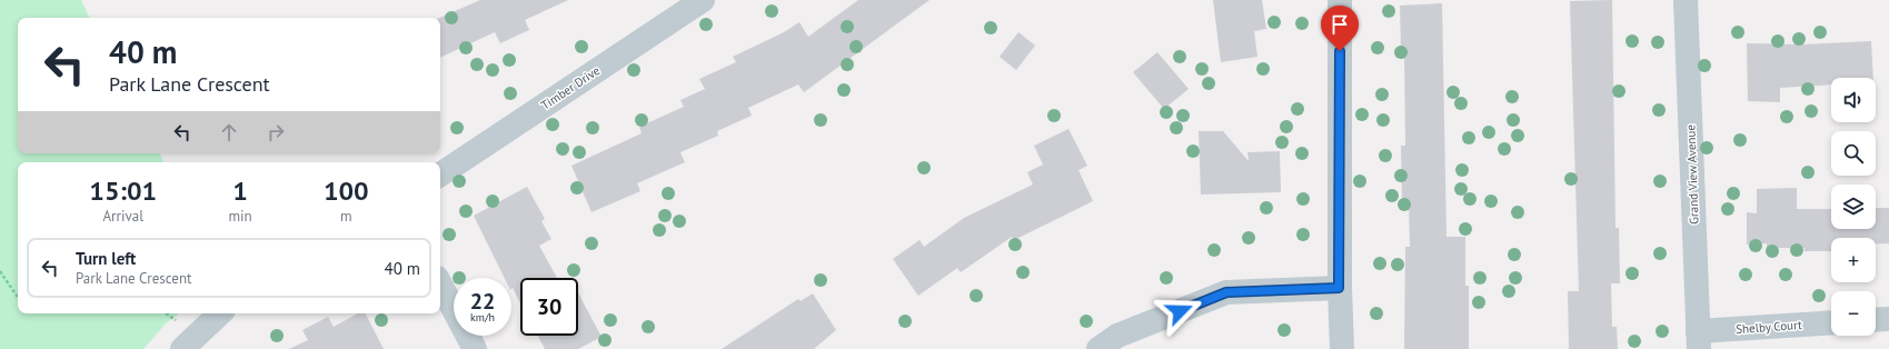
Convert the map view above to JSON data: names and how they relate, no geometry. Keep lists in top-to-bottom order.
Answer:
{
  "streets": {
    "street": ["Timber Drive", "Grand View Avenue", "Shelby Court"]
  },
  "crossings": [
    ["Grand View Avenue", "Shelby Court"]
  ],
  "page": {
    "turn": ["40 m", "Park Lane Crescent"],
    "map_buttons": ["+", "−"],
    "eta": [
      "15:01",
      "Arrival",
      "1",
      "min",
      "100",
      "m"
    ],
    "list": [
      {
        "name": "Turn left",
        "note": "Park Lane Crescent",
        "value": "40 m"
      }
    ],
    "speed": "22 km/h",
    "limit": "30"
  }
}
